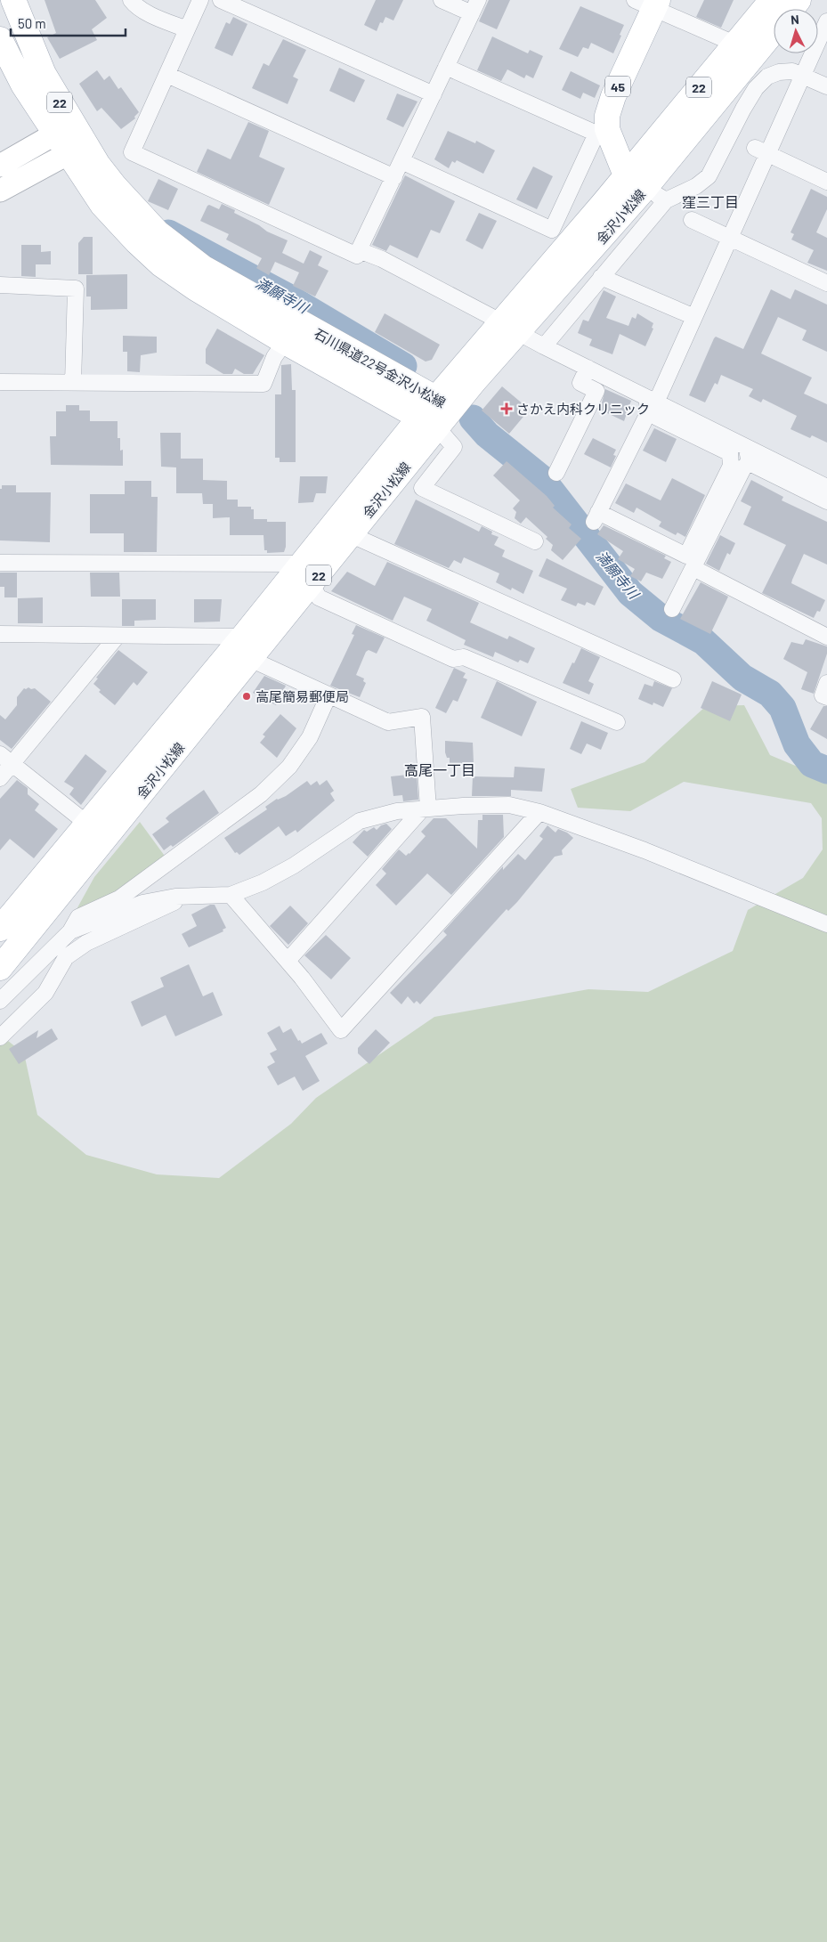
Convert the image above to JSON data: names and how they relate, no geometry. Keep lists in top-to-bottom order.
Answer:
{
  "streets": {
    "main road": [
      "45",
      "22",
      "金沢小松線",
      "石川県道22号金沢小松線"
    ]
  },
  "crossings": [
    ["45", "金沢小松線"],
    ["金沢小松線", "石川県道22号金沢小松線"]
  ],
  "districts": ["窪三丁目", "高尾一丁目"],
  "water": ["満願寺川"],
  "places": {
    "health": ["さかえ内科クリニック"],
    "other": ["高尾簡易郵便局"]
  },
  "scale_bar": "50 m",
  "north": "top"
}
